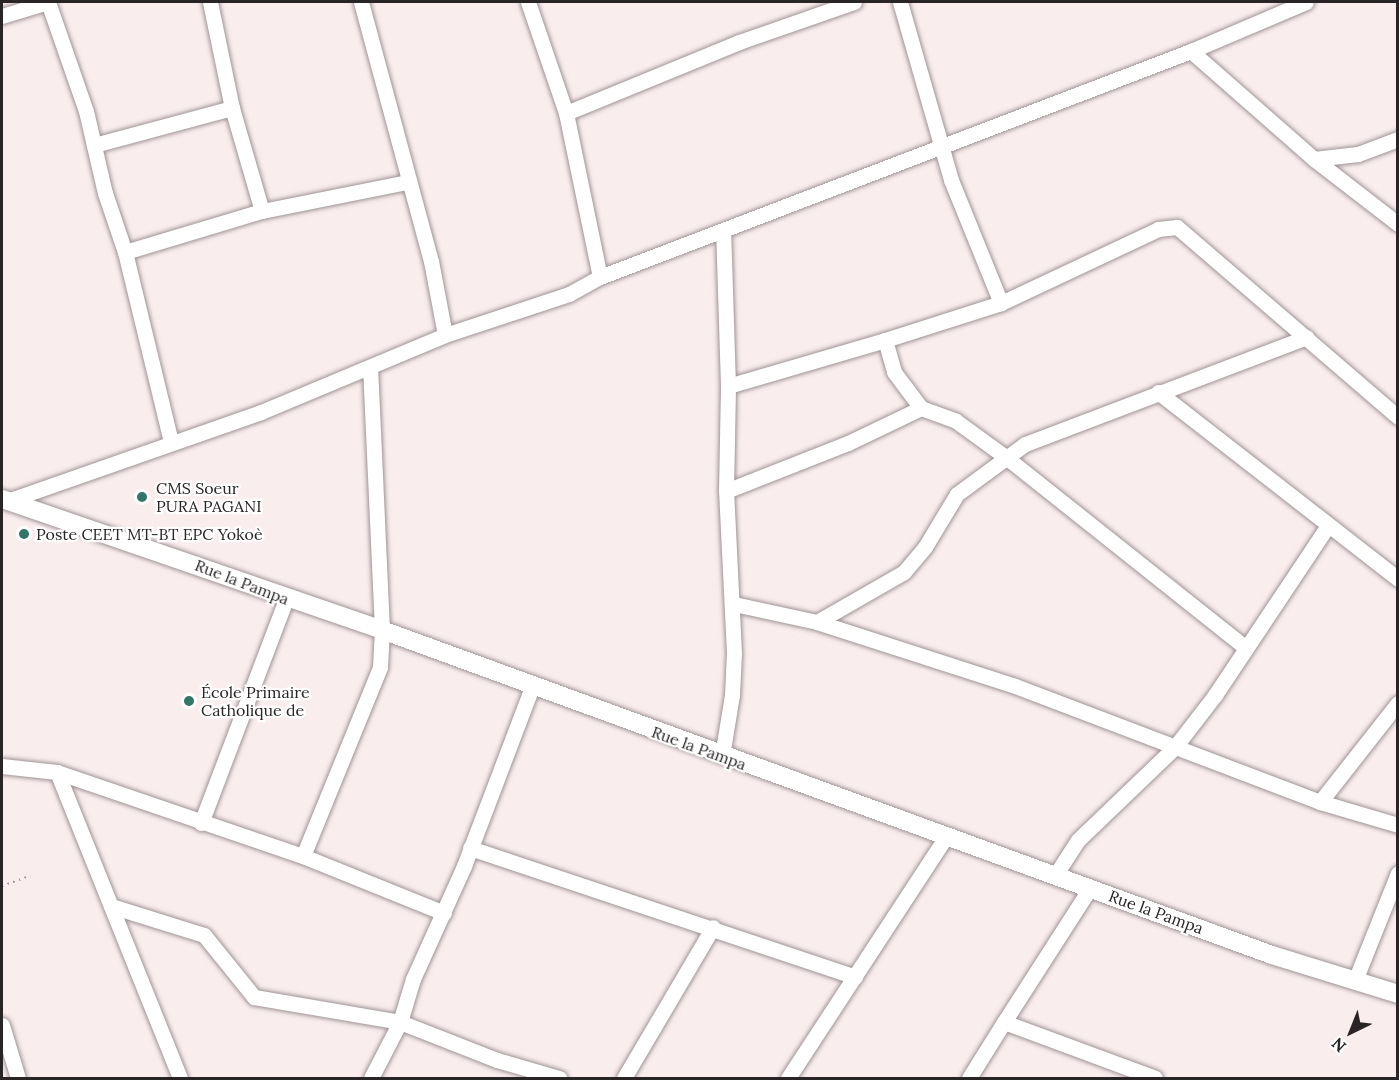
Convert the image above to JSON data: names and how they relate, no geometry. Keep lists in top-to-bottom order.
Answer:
{
  "streets": {
    "street": ["Rue la Pampa"]
  },
  "places": ["CMS Soeur PURA PAGANI", "Poste CEET MT-BT EPC Yokoè", "École Primaire Catholique de"],
  "north": "bottom left"
}
